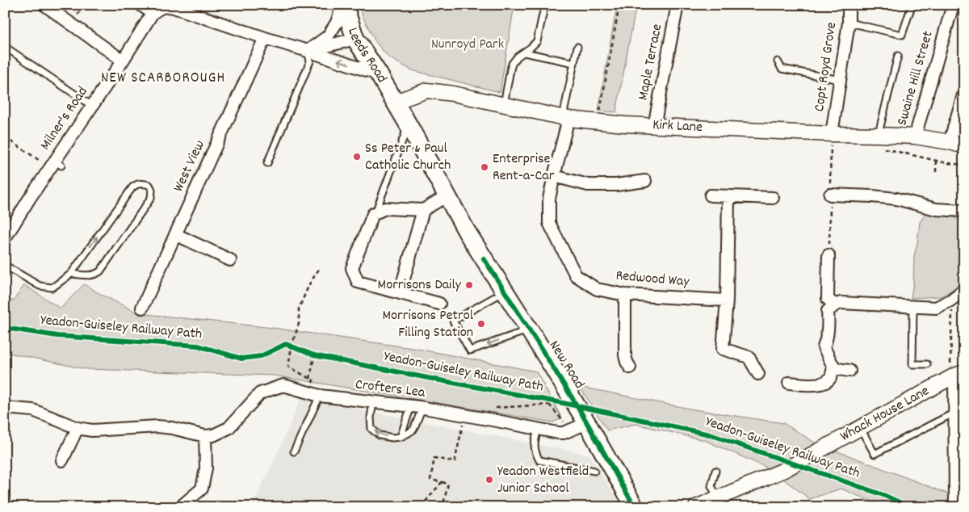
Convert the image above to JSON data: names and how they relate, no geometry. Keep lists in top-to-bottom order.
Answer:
{
  "streets": {
    "main road": ["Leeds Road", "New Road"],
    "street": [
      "Maple Terrace",
      "Copt Royd Grove",
      "Swaine Hill Street",
      "Milner's Road",
      "Kirk Lane",
      "West View",
      "Redwood Way",
      "Crofters Lea",
      "Whack House Lane"
    ],
    "cycle path": ["Yeadon-Guiseley Railway Path"]
  },
  "crossings": [
    ["Leeds Road", "Kirk Lane"],
    ["Leeds Road", "New Road"],
    ["Maple Terrace", "Kirk Lane"],
    ["Copt Royd Grove", "Kirk Lane"],
    ["Swaine Hill Street", "Kirk Lane"],
    ["Kirk Lane", "Redwood Way"],
    ["Kirk Lane", "New Road"],
    ["New Road", "Crofters Lea"]
  ],
  "districts": ["NEW SCARBOROUGH"],
  "parks": ["Nunroyd Park"],
  "places": [
    "Ss Peter & Paul Catholic Church",
    "Enterprise Rent-a-Car",
    "Morrisons Daily",
    "Morrisons Petrol Filling Station",
    "Yeadon Westfield Junior School"
  ]
}
